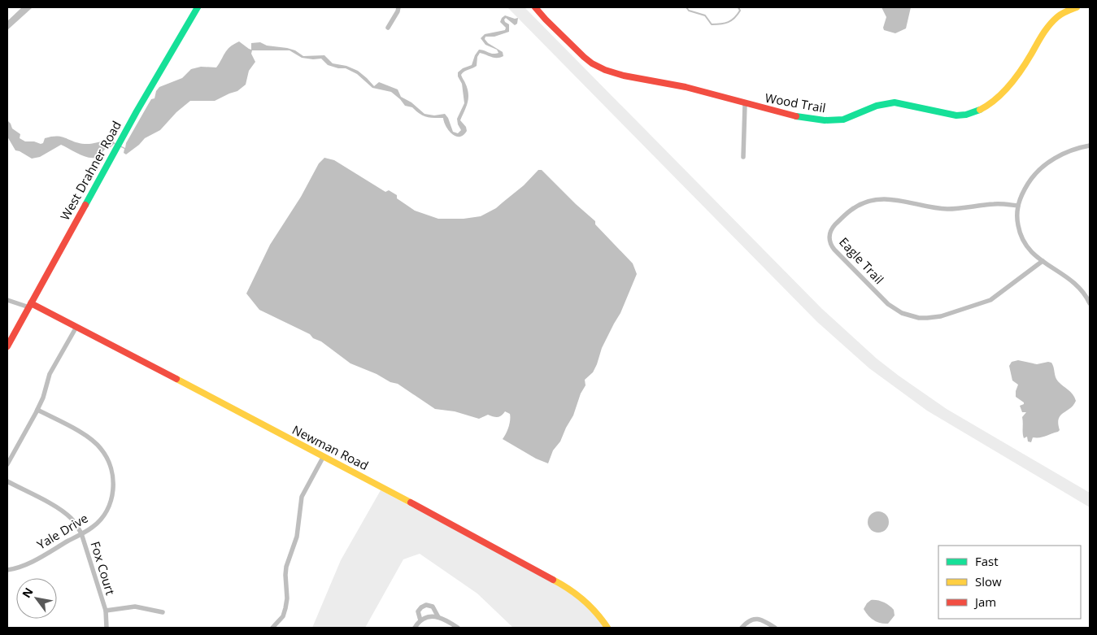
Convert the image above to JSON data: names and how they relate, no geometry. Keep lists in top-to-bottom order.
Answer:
{
  "streets": {
    "street": [
      "Wood Trail",
      "West Drahner Road",
      "Eagle Trail",
      "Newman Road",
      "Yale Drive",
      "Fox Court"
    ]
  },
  "crossings": [
    ["West Drahner Road", "Newman Road"],
    ["Yale Drive", "Fox Court"]
  ],
  "legend": ["Fast", "Slow", "Jam"],
  "north": "top left"
}
